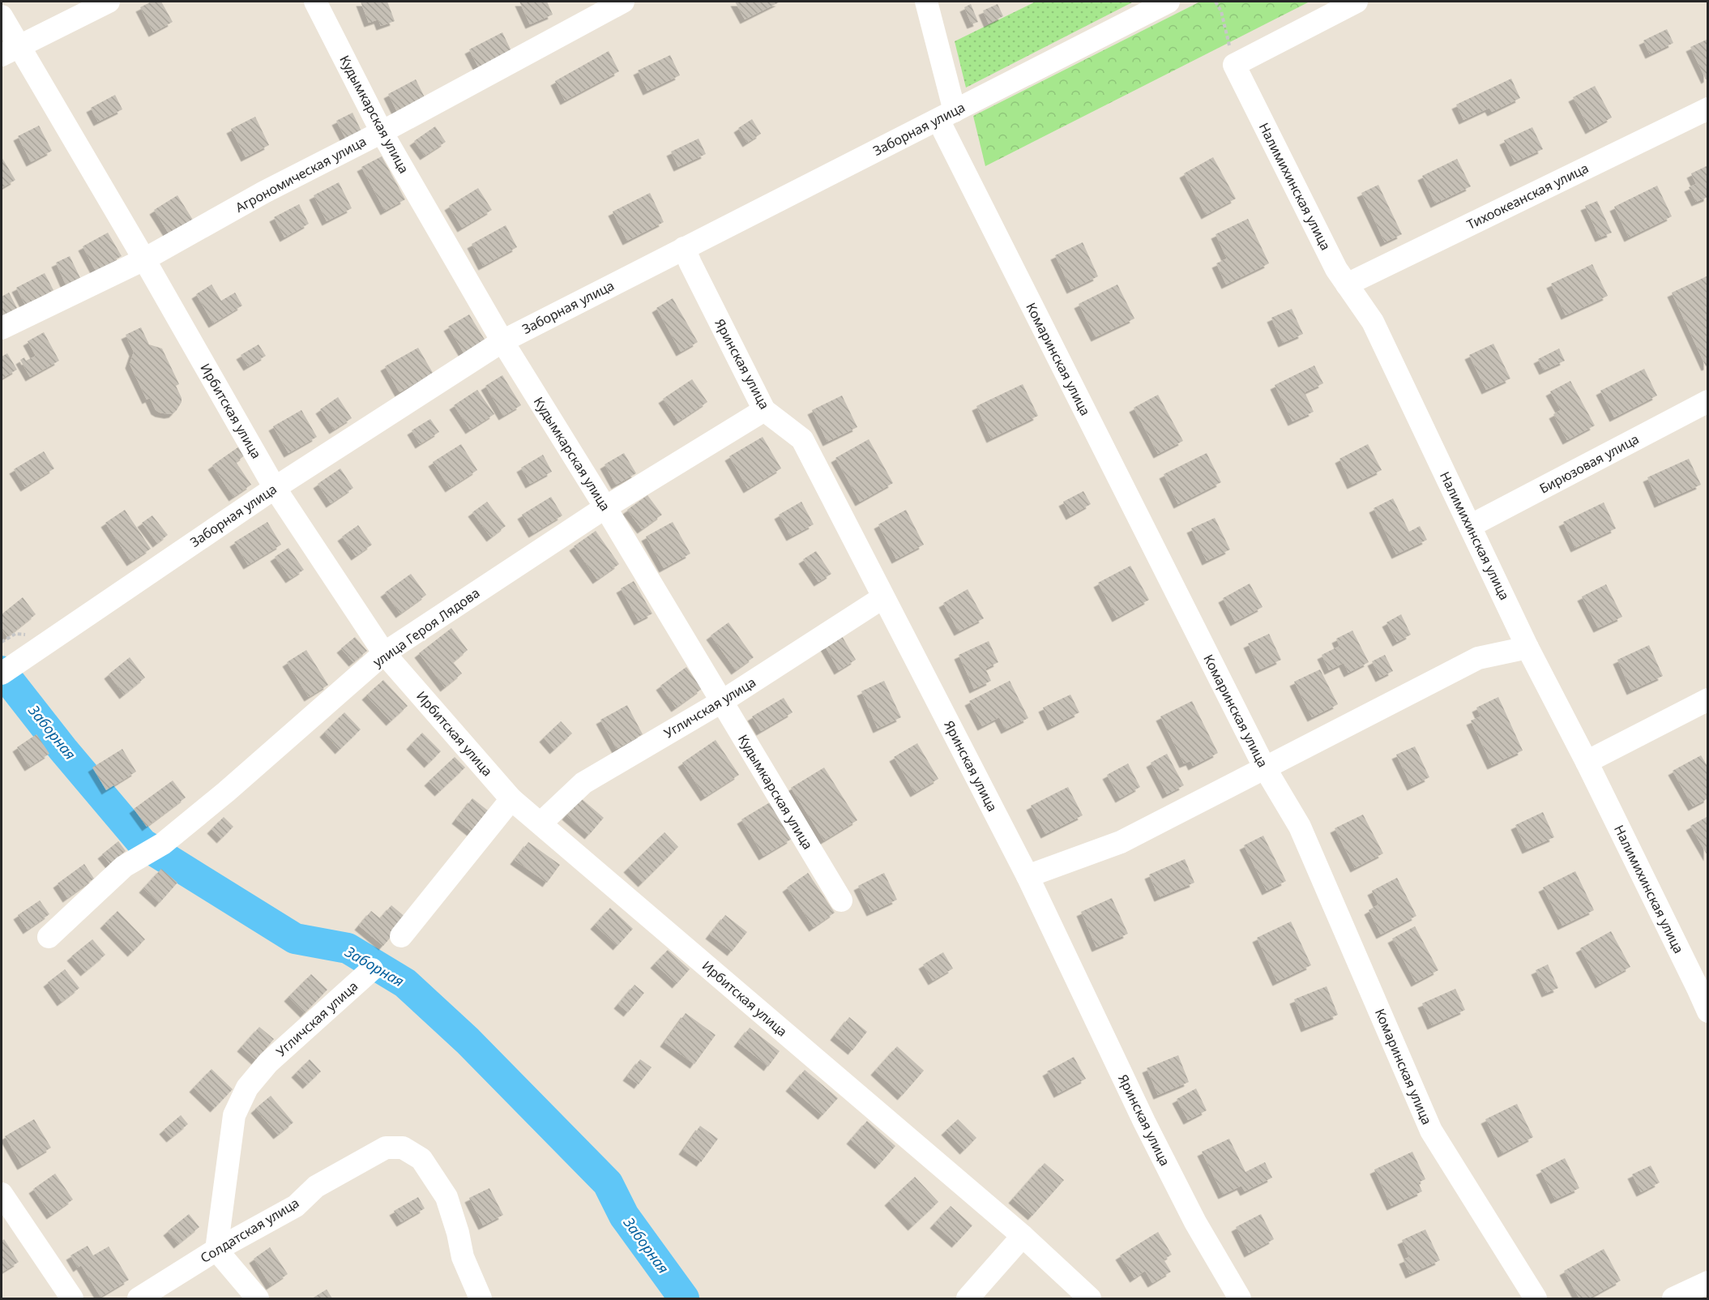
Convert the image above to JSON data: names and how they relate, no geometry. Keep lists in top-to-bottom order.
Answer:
{
  "streets": {
    "street": [
      "Кудымкарская улица",
      "Заборная улица",
      "Агрономическая улица",
      "Налимихинская улица",
      "Тихоокеанская улица",
      "Комаринская улица",
      "Яринская улица",
      "Ирбитская улица",
      "Бирюзовая улица",
      "улица Героя Лядова",
      "Угличская улица",
      "Солдатская улица"
    ]
  },
  "crossings": [
    ["Кудымкарская улица", "Заборная улица"],
    ["Кудымкарская улица", "Агрономическая улица"],
    ["Кудымкарская улица", "улица Героя Лядова"],
    ["Кудымкарская улица", "Угличская улица"],
    ["Заборная улица", "Комаринская улица"],
    ["Заборная улица", "Яринская улица"],
    ["Заборная улица", "Ирбитская улица"],
    ["Агрономическая улица", "Ирбитская улица"],
    ["Налимихинская улица", "Тихоокеанская улица"],
    ["Налимихинская улица", "Бирюзовая улица"],
    ["Яринская улица", "улица Героя Лядова"],
    ["Яринская улица", "Угличская улица"],
    ["Ирбитская улица", "улица Героя Лядова"],
    ["Ирбитская улица", "Угличская улица"],
    ["Угличская улица", "Солдатская улица"]
  ],
  "water": ["Заборная"]
}
